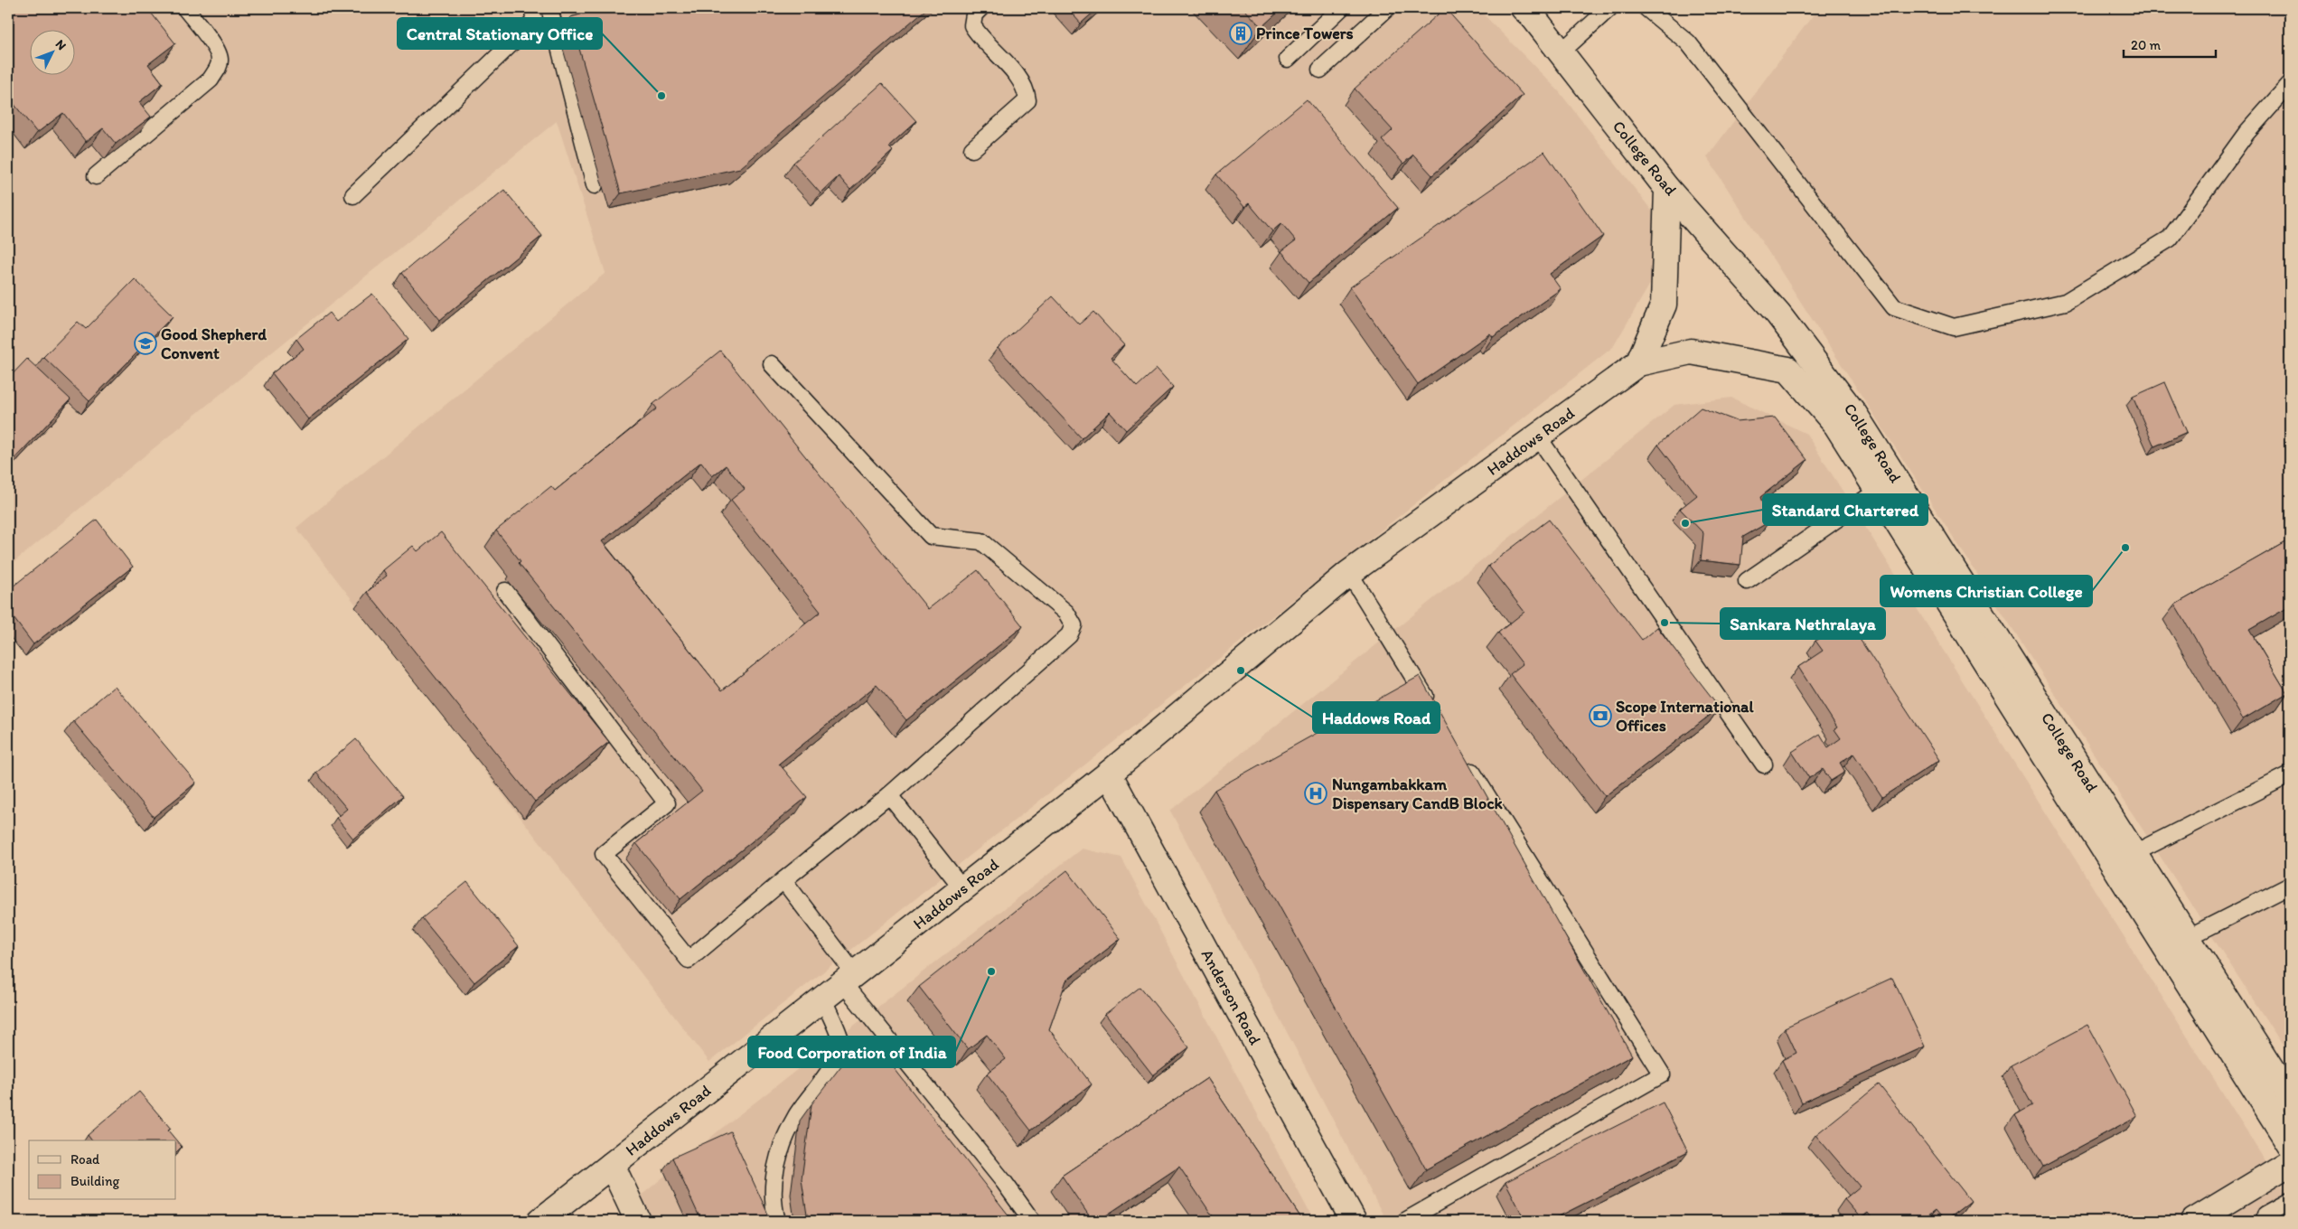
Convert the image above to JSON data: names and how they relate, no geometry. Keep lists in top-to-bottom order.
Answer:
{
  "streets": {
    "main road": ["College Road", "Haddows Road", "Anderson Road"]
  },
  "crossings": [
    ["College Road", "Haddows Road"],
    ["Haddows Road", "Anderson Road"]
  ],
  "places": {
    "building": ["Prince Towers"],
    "other": [
      "Central Stationary Office",
      "Standard Chartered",
      "Womens Christian College",
      "Sankara Nethralaya",
      "Haddows Road",
      "Food Corporation of India"
    ],
    "school or university": ["Good Shepherd Convent"],
    "bank": ["Scope International Offices"],
    "hospital": ["Nungambakkam Dispensary CandB Block"]
  },
  "legend": ["Road", "Building"],
  "scale_bar": "20 m",
  "north": "top right"
}
